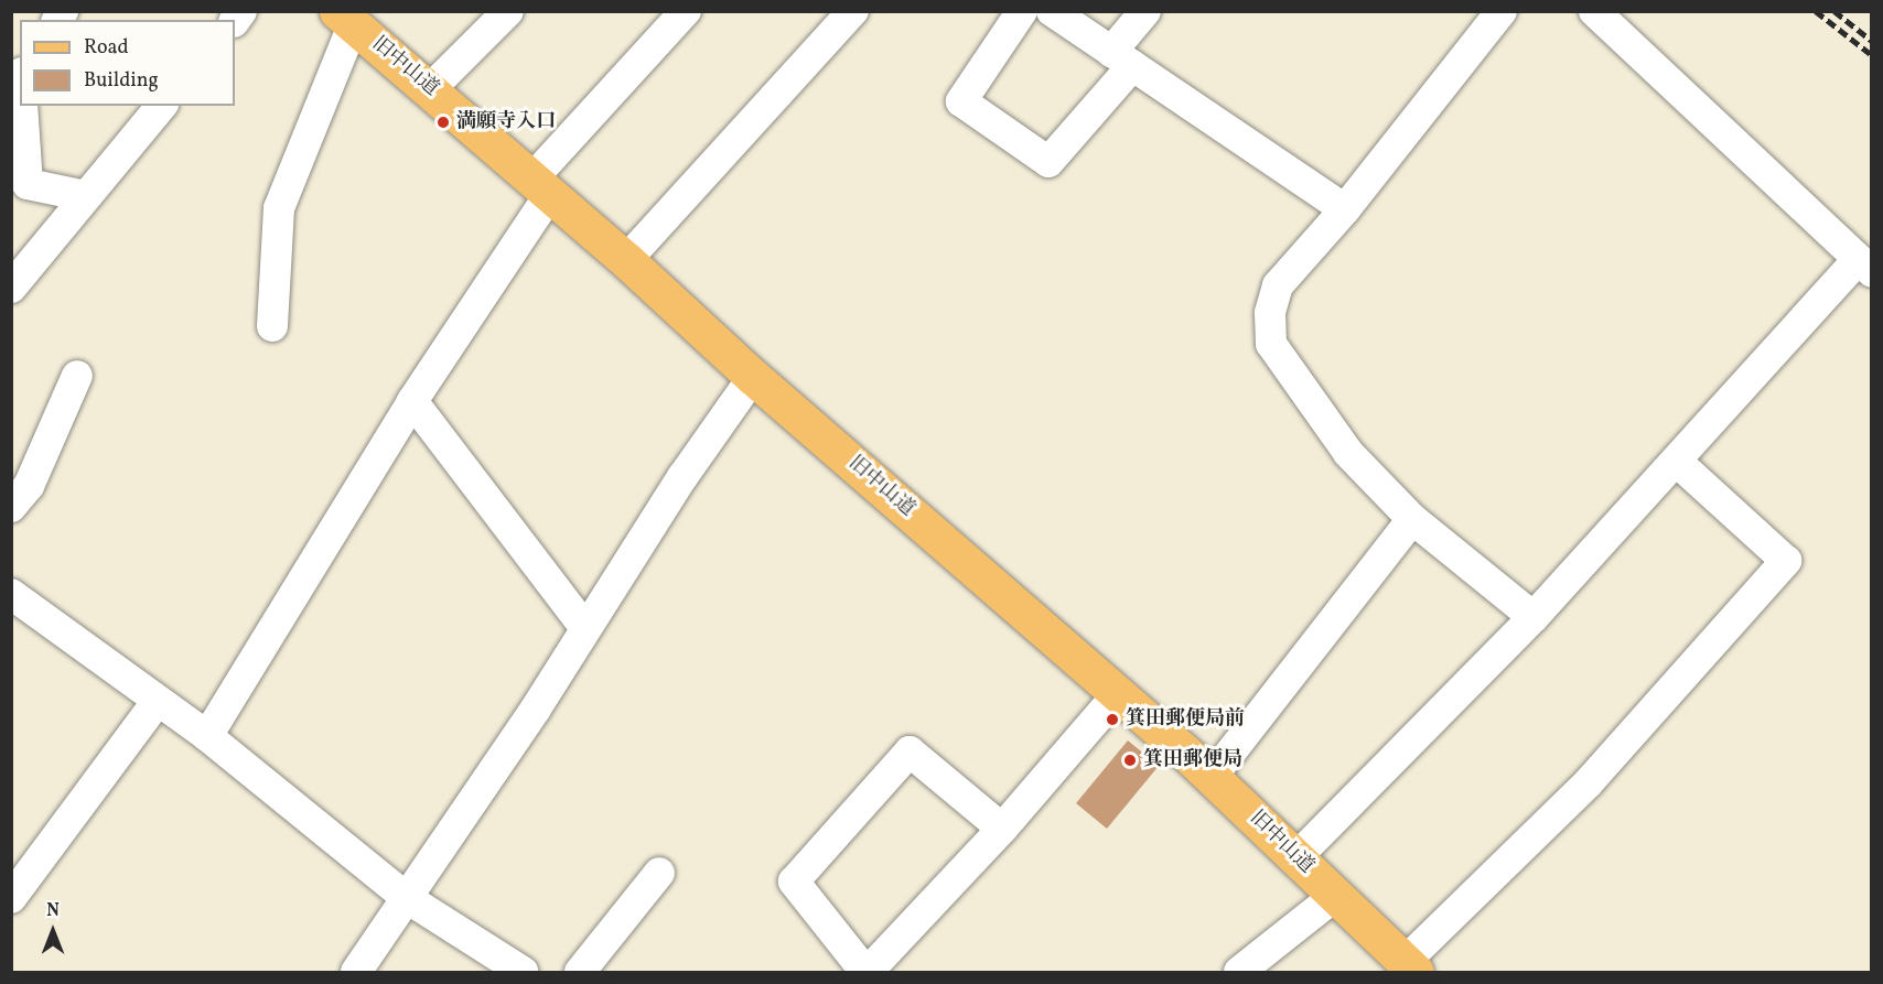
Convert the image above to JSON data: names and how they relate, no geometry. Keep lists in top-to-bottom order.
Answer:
{
  "streets": {
    "main road": ["旧中山道"]
  },
  "places": ["満願寺入口", "箕田郵便局前", "箕田郵便局"],
  "legend": ["Road", "Building"],
  "north": "top"
}
